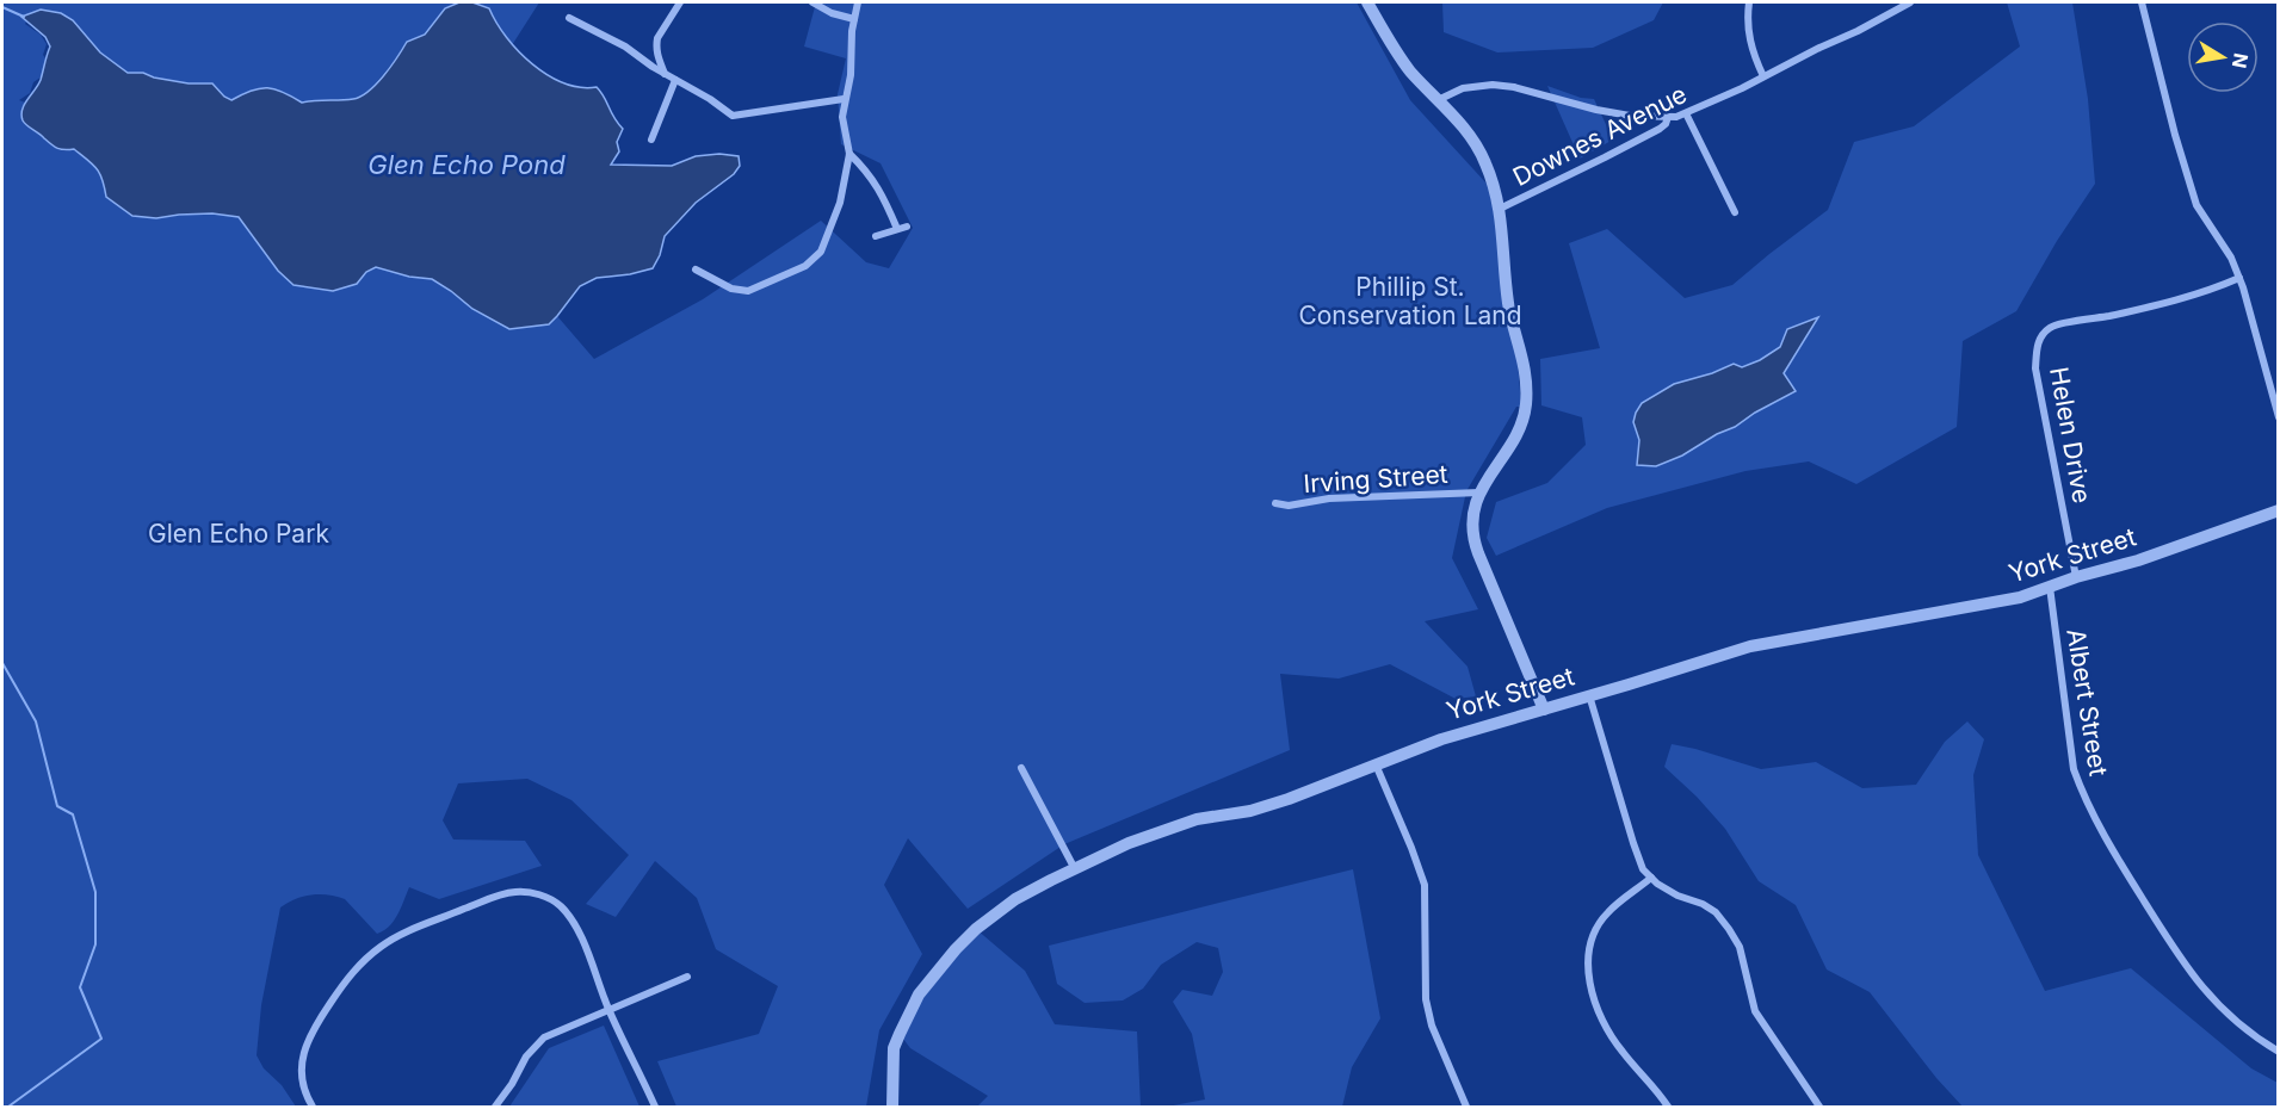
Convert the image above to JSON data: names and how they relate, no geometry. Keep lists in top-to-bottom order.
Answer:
{
  "streets": {
    "street": [
      "Downes Avenue",
      "Helen Drive",
      "Irving Street",
      "York Street",
      "Albert Street"
    ]
  },
  "crossings": [
    ["Helen Drive", "York Street"],
    ["York Street", "Albert Street"]
  ],
  "water": ["Glen Echo Pond"],
  "parks": ["Phillip St. Conservation Land", "Glen Echo Park"],
  "north": "right"
}
